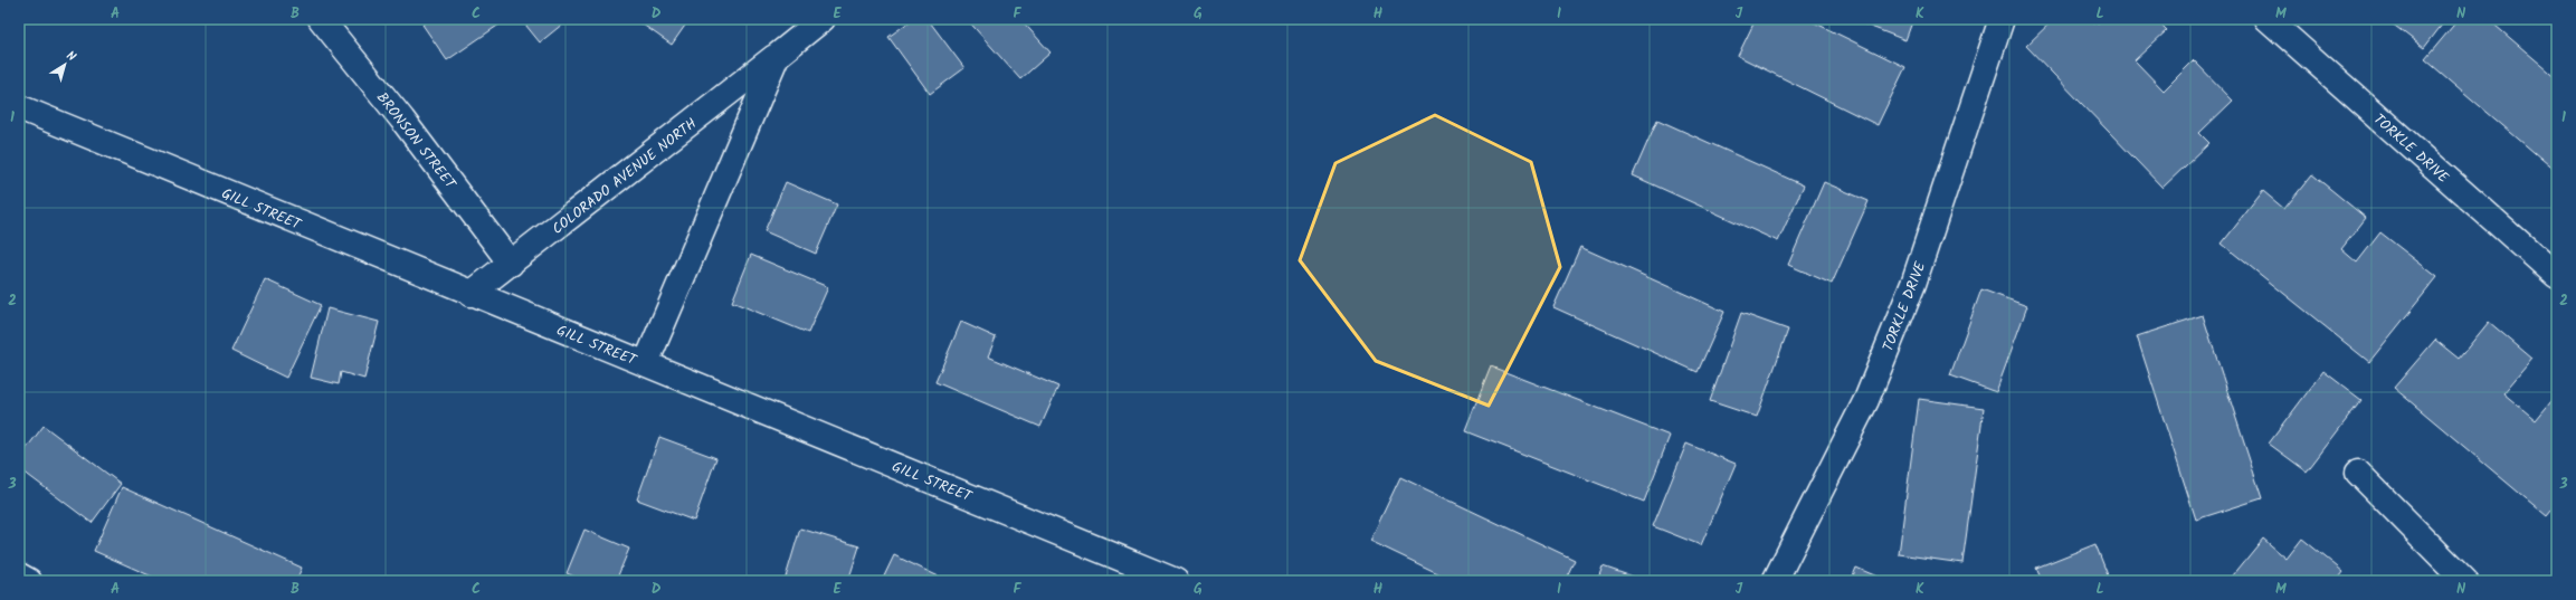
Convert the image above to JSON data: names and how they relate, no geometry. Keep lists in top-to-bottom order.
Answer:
{
  "streets": {
    "street": [
      "BRONSON STREET",
      "TORKLE DRIVE",
      "COLORADO AVENUE NORTH",
      "GILL STREET"
    ]
  },
  "crossings": [
    ["BRONSON STREET", "COLORADO AVENUE NORTH"],
    ["COLORADO AVENUE NORTH", "GILL STREET"]
  ],
  "north": "top right",
  "grid": {
    "columns": [
      "A",
      "B",
      "C",
      "D",
      "E",
      "F",
      "G",
      "H",
      "I",
      "J",
      "K",
      "L",
      "M",
      "N"
    ],
    "rows": ["1", "2", "3"]
  }
}
